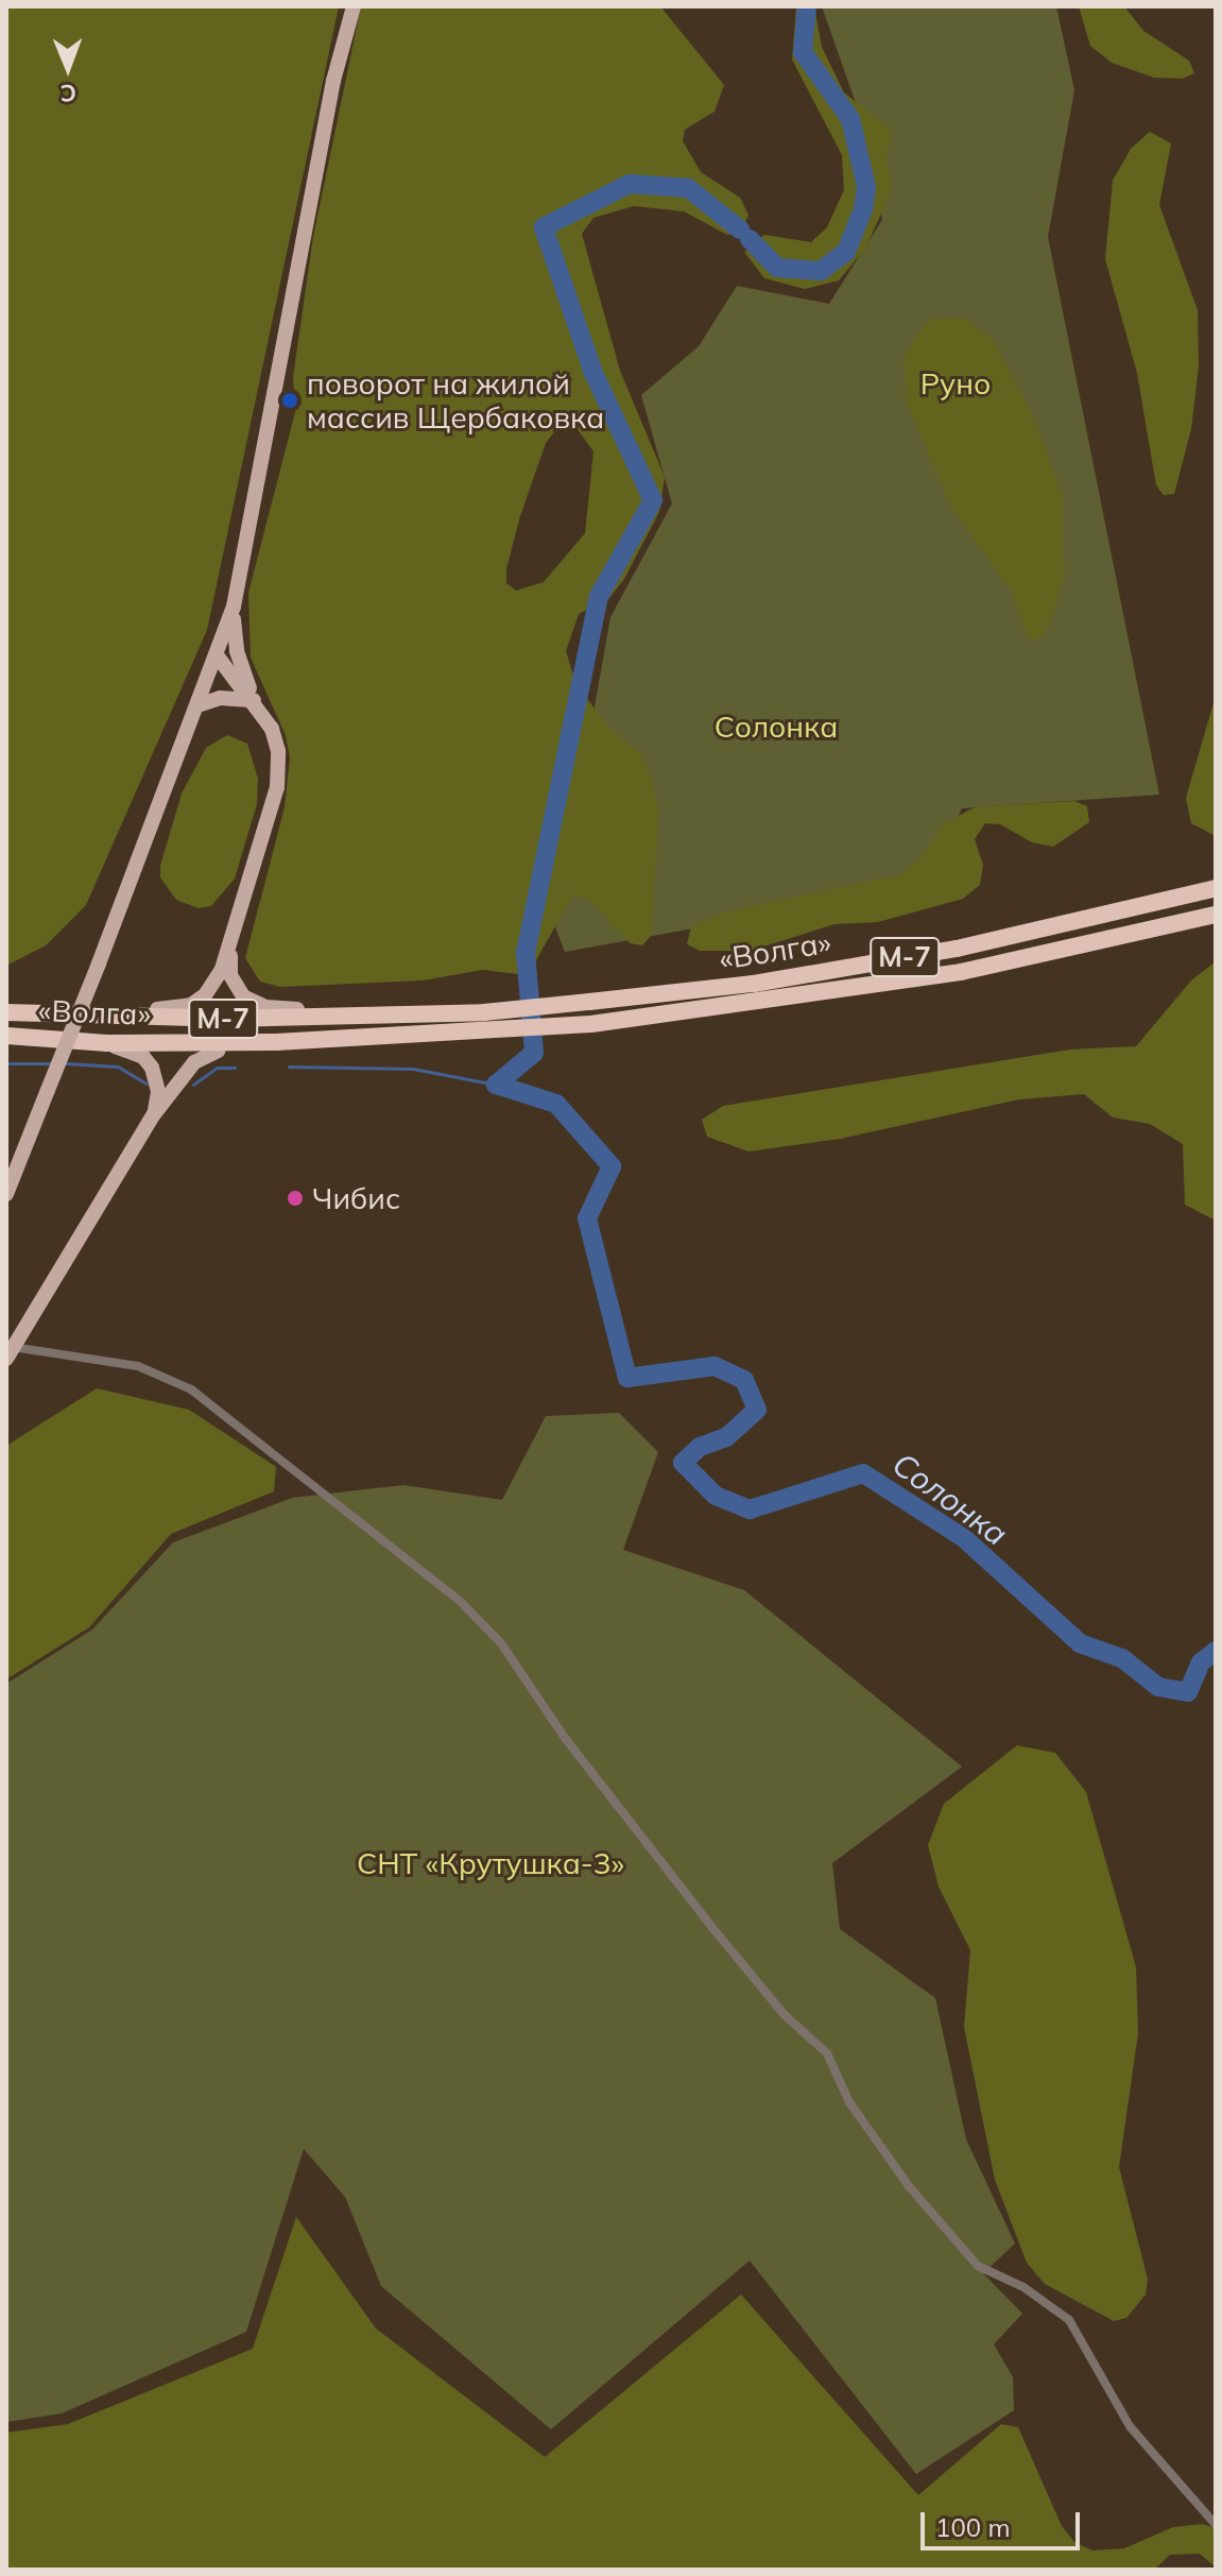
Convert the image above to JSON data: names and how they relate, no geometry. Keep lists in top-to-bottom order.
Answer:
{
  "streets": {
    "highway": ["«Волга»", "М-7"]
  },
  "water": ["Солонка"],
  "parks": ["Руно", "Солонка", "СНТ «Крутушка-3»"],
  "places": ["поворот на жилой массив Щербаковка", "Чибис"],
  "scale_bar": "100 m",
  "north": "bottom"
}
